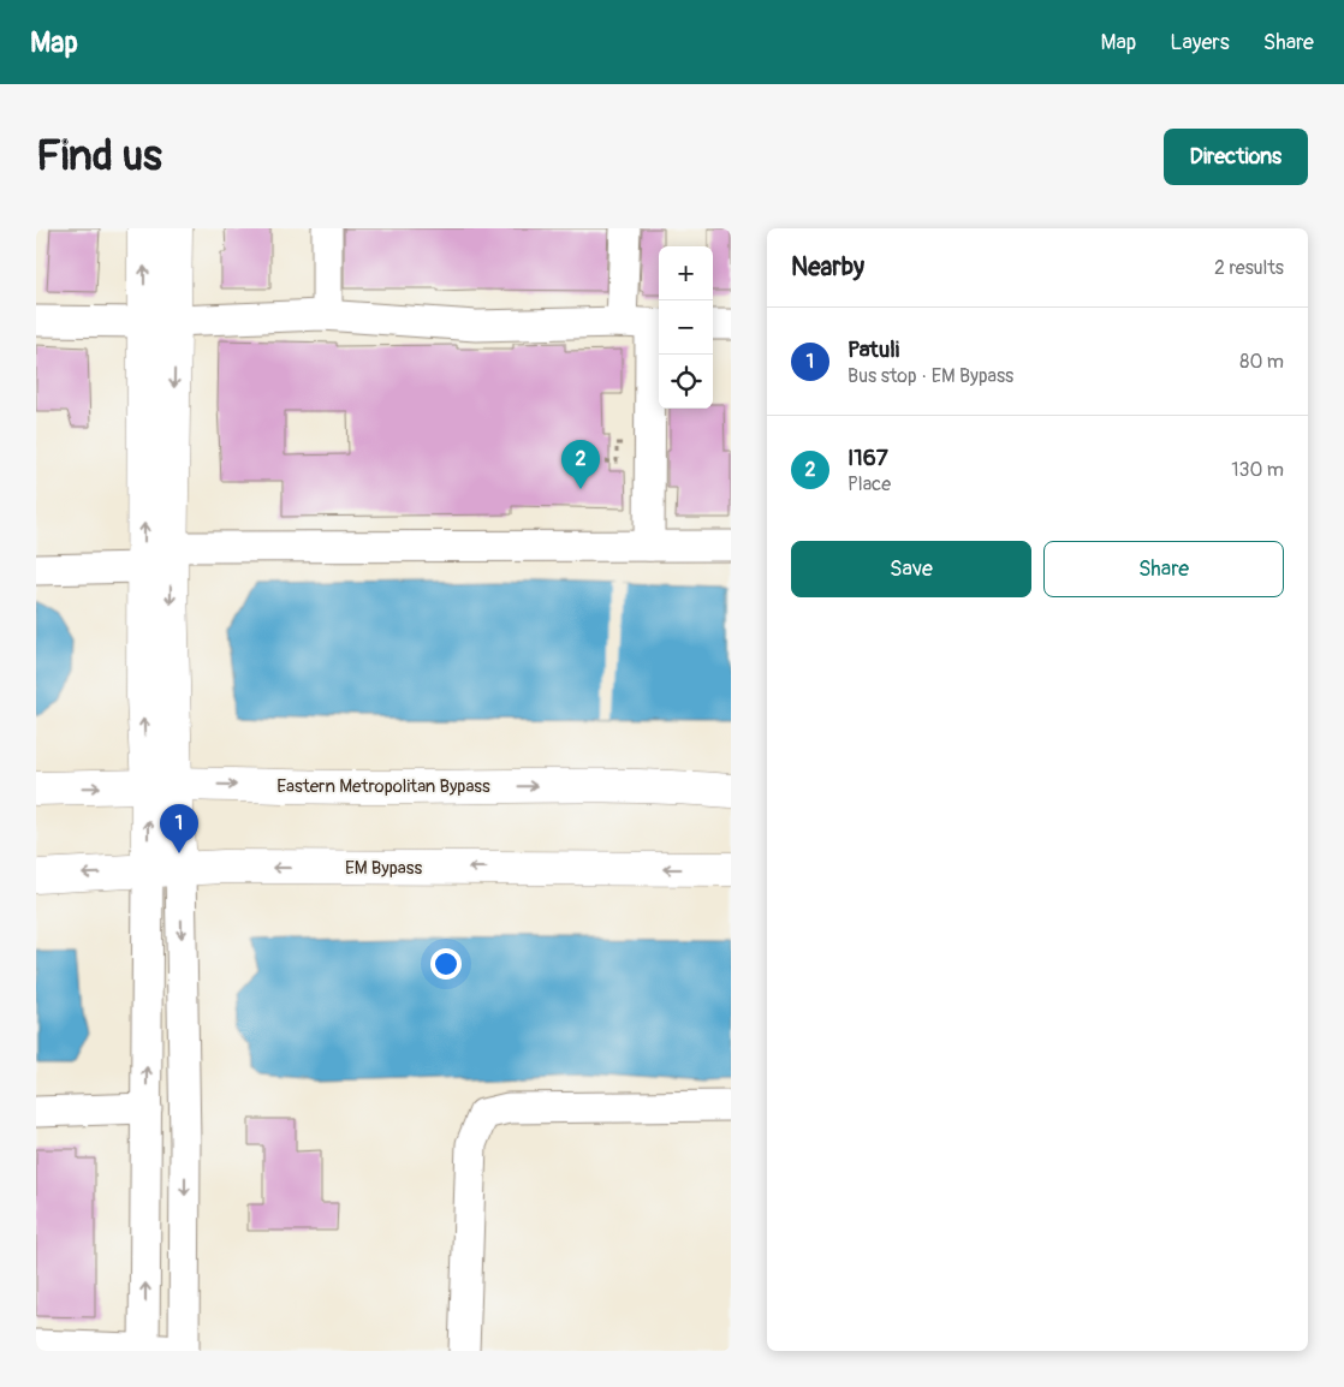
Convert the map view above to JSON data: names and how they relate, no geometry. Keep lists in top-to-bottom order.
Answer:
{
  "streets": {
    "main road": ["Eastern Metropolitan Bypass", "EM Bypass"]
  },
  "one_way": ["Eastern Metropolitan Bypass", "EM Bypass"],
  "page": {
    "header": "Map",
    "nav": ["Map", "Layers", "Share"],
    "buttons": [
      "Directions",
      ["Save", "Share"]
    ],
    "title": "Find us",
    "heading": ["Nearby", "2 results"],
    "map_buttons": ["+", "−"],
    "list": [
      {
        "mark": "1",
        "name": "Patuli",
        "note": "Bus stop · EM Bypass",
        "value": "80 m"
      },
      {
        "mark": "2",
        "name": "I167",
        "note": "Place",
        "value": "130 m"
      }
    ],
    "pins": ["2", "1"]
  }
}
